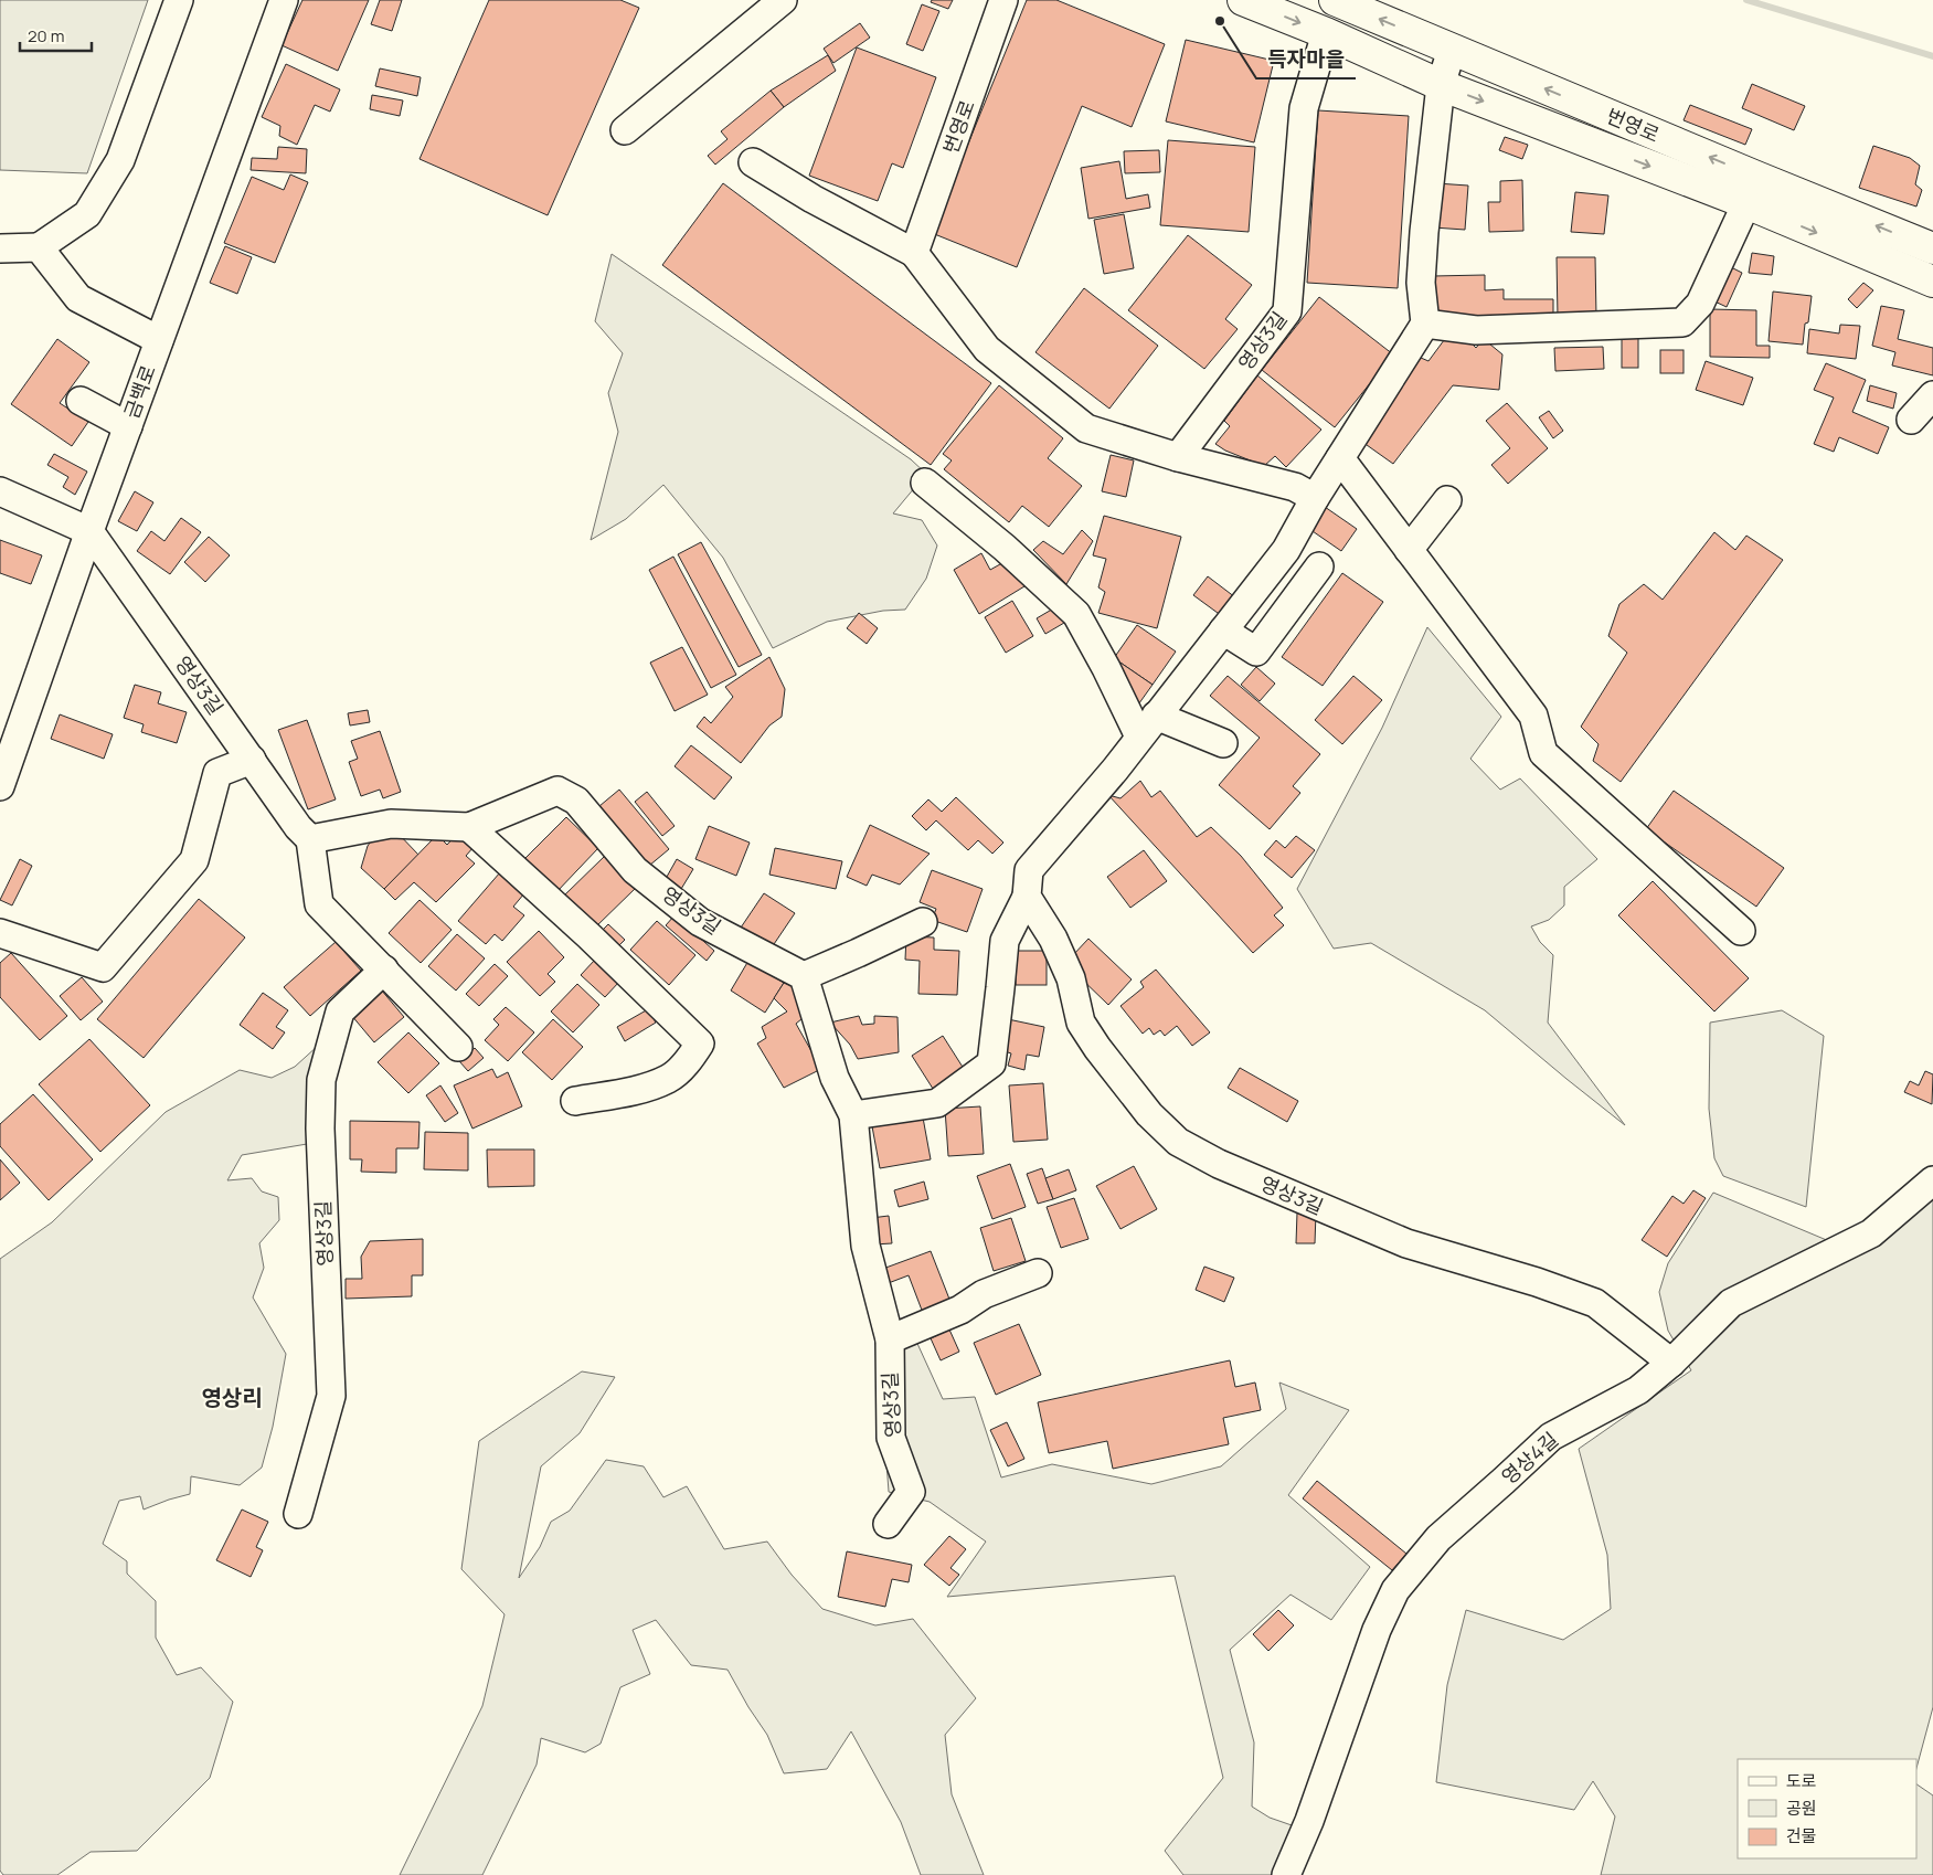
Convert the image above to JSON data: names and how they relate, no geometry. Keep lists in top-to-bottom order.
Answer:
{
  "streets": {
    "main road": ["번영로"],
    "street": ["영상3길", "금백로", "영상4길"]
  },
  "crossings": [
    ["번영로", "영상3길"],
    ["영상3길", "금백로"],
    ["영상3길", "영상4길"]
  ],
  "districts": ["영상리"],
  "places": ["득자마을"],
  "legend": ["도로", "공원", "건물"],
  "scale_bar": "20 m"
}
